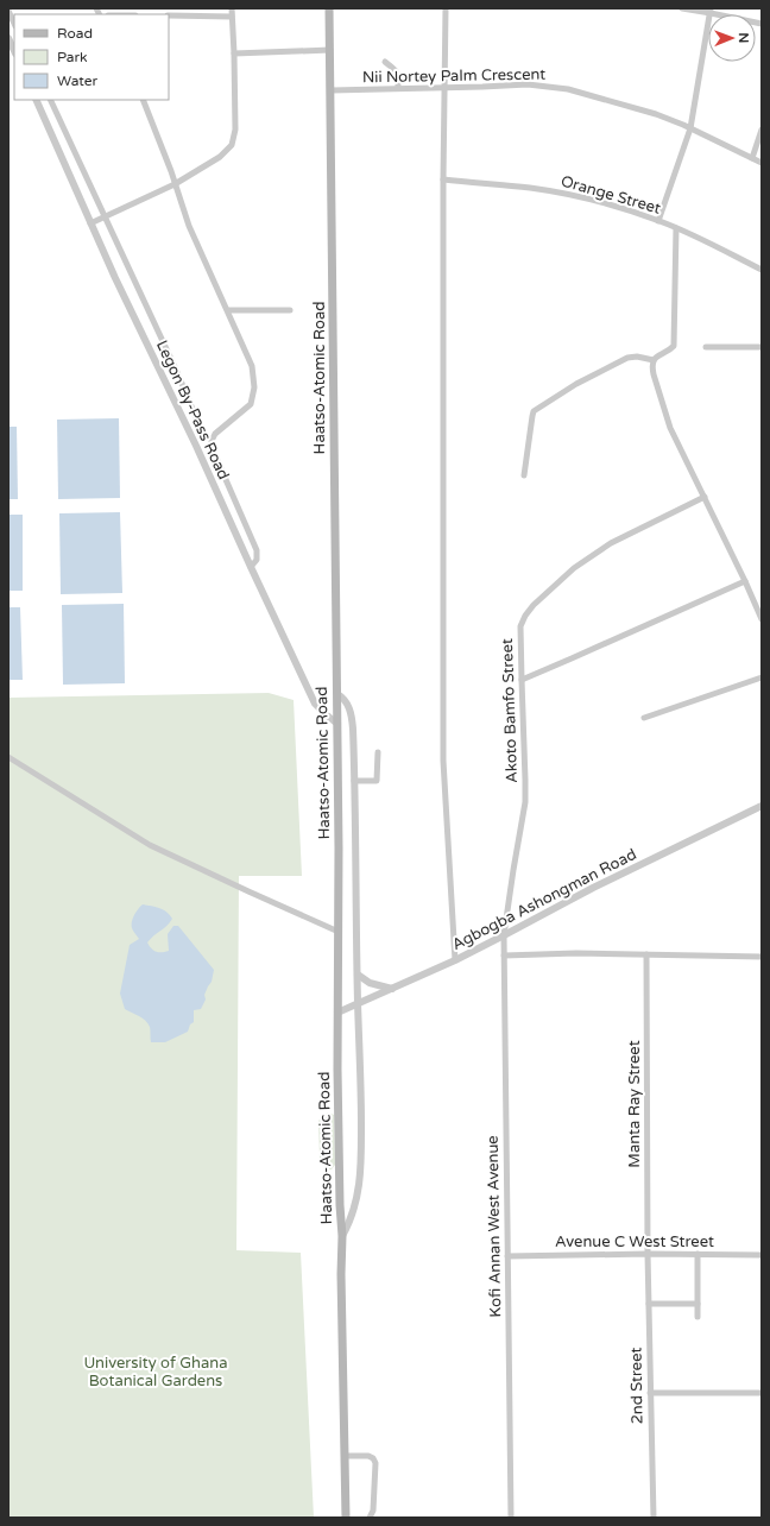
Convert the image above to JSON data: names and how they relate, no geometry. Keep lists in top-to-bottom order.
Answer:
{
  "streets": {
    "main road": ["Haatso-Atomic Road"],
    "street": [
      "Nii Nortey Palm Crescent",
      "Orange Street",
      "Legon By-Pass Road",
      "Akoto Bamfo Street",
      "Agbogba Ashongman Road",
      "Manta Ray Street",
      "Kofi Annan West Avenue",
      "Avenue C West Street",
      "2nd Street"
    ]
  },
  "crossings": [
    ["Nii Nortey Palm Crescent", "Haatso-Atomic Road"],
    ["Haatso-Atomic Road", "Legon By-Pass Road"],
    ["Haatso-Atomic Road", "Agbogba Ashongman Road"],
    ["Akoto Bamfo Street", "Agbogba Ashongman Road"],
    ["Akoto Bamfo Street", "Kofi Annan West Avenue"],
    ["Agbogba Ashongman Road", "Kofi Annan West Avenue"],
    ["Manta Ray Street", "Avenue C West Street"],
    ["Manta Ray Street", "2nd Street"],
    ["Kofi Annan West Avenue", "Avenue C West Street"],
    ["Avenue C West Street", "2nd Street"]
  ],
  "parks": ["University of Ghana Botanical Gardens"],
  "legend": ["Road", "Park", "Water"],
  "north": "right"
}
